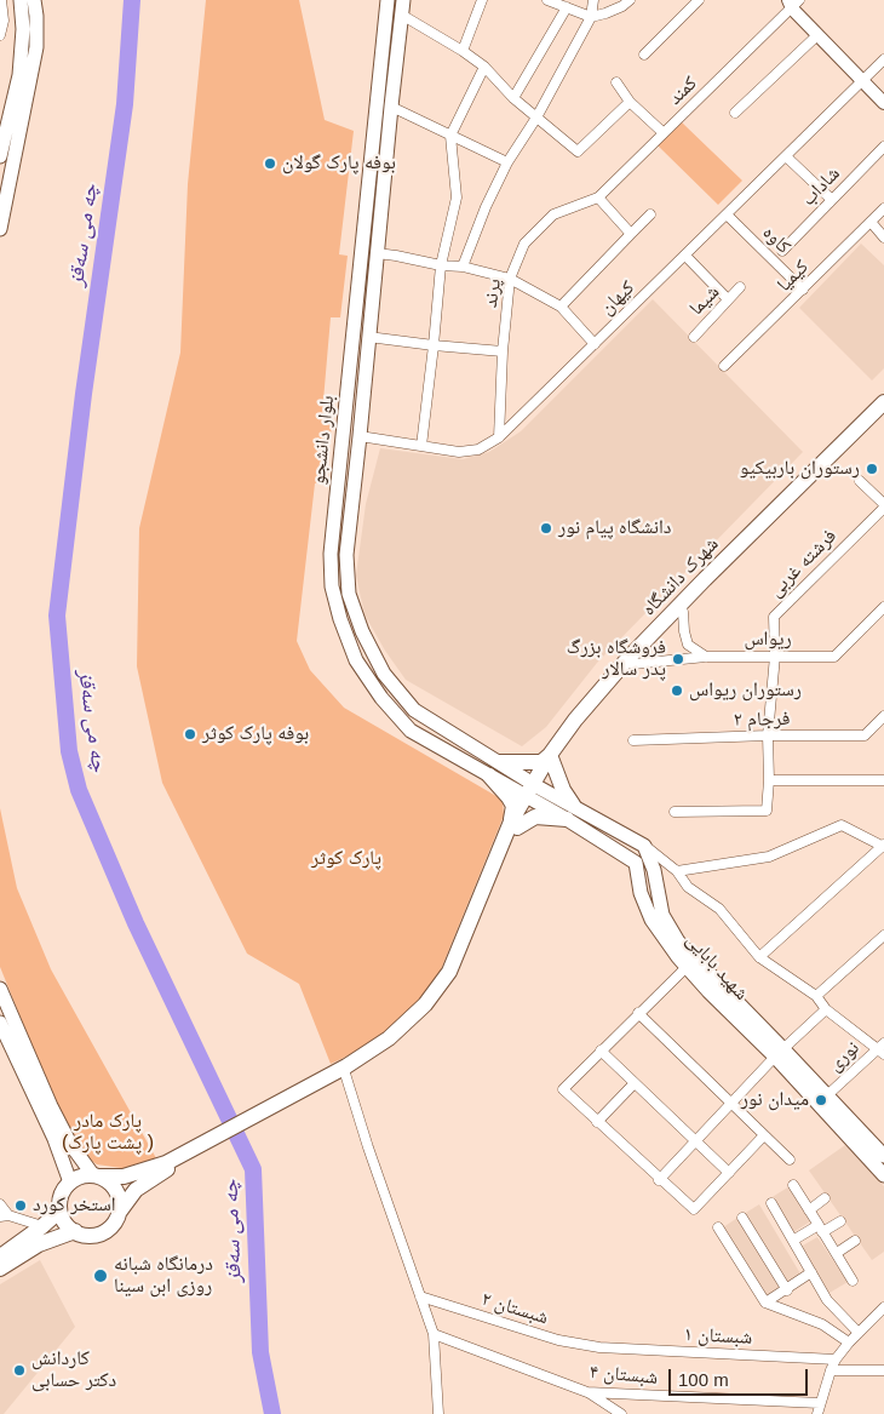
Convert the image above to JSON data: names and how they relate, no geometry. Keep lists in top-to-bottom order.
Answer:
{
  "streets": {
    "main road": ["بلوار دانشجو", "شهرک دانشگاه", "شهید بابایی"],
    "street": [
      "کمند",
      "شاداب",
      "کاوه",
      "کیمیا",
      "پرند",
      "کیهان",
      "شیما",
      "فرشته غربی",
      "ریواس",
      "فرجام ۲",
      "نوری",
      "شبستان ۲",
      "شبستان ۱",
      "شبستان ۴"
    ]
  },
  "crossings": [
    ["کمند", "پرند"],
    ["کاوه", "کیمیا"],
    ["کاوه", "کیهان"],
    ["پرند", "کیهان"],
    ["کیهان", "بلوار دانشجو"],
    ["بلوار دانشجو", "شهید بابایی"],
    ["فرشته غربی", "ریواس"],
    ["فرشته غربی", "فرجام ۲"],
    ["شهید بابایی", "نوری"],
    ["شبستان ۲", "شبستان ۱"]
  ],
  "water": ["چە می سەقز"],
  "parks": ["پارک کوثر", "پارک مادر (پشت پارک )"],
  "places": [
    "بوفه پارک گولان",
    "رستوران باربیکیو",
    "دانشگاه پیام نور",
    "فروشگاه بزرگ پدر سالار",
    "رستوران ریواس",
    "بوفه پارک کوثر",
    "میدان نور",
    "استخر کورد",
    "درمانگاه شبانه روزی ابن سینا",
    "کاردانش دکتر حسابی"
  ],
  "scale_bar": "100 m"
}
